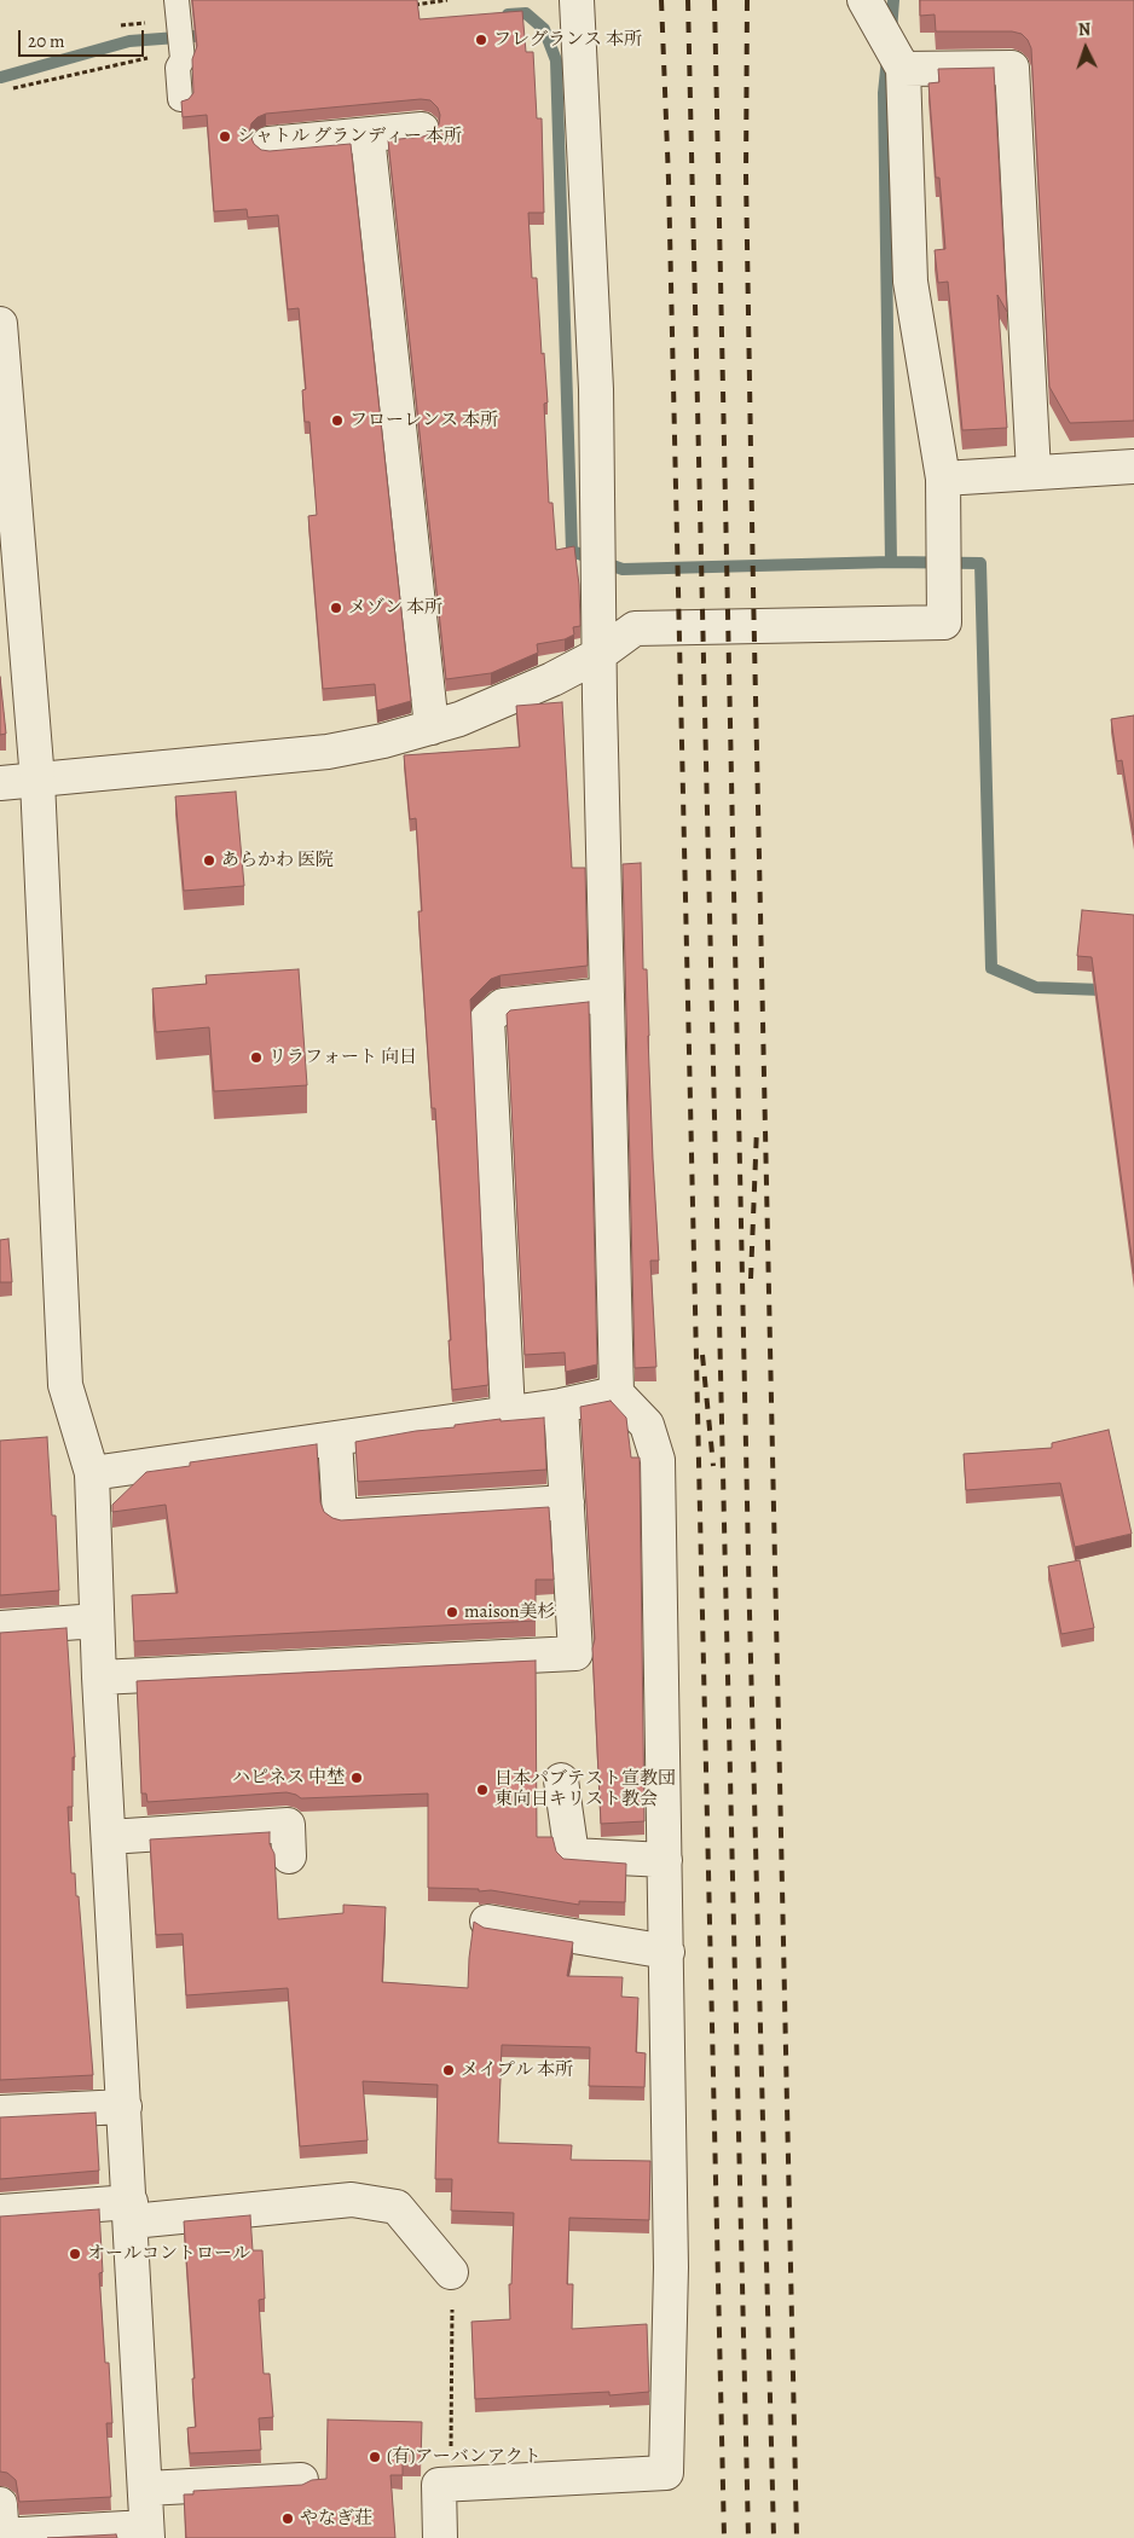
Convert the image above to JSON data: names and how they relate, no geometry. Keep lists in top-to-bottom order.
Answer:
{
  "places": [
    "フレグランス 本所",
    "シャトル グランディー 本所",
    "フローレンス 本所",
    "メゾン 本所",
    "あらかわ 医院",
    "リラフォート 向日",
    "maison美杉",
    "ハピネス 中埜",
    "日本パブテスト宣教団 東向日キリスト教会",
    "メイプル 本所",
    "オールコントロール",
    "(有)アーバンアクト",
    "やなぎ荘"
  ],
  "scale_bar": "20 m",
  "north": "top"
}
